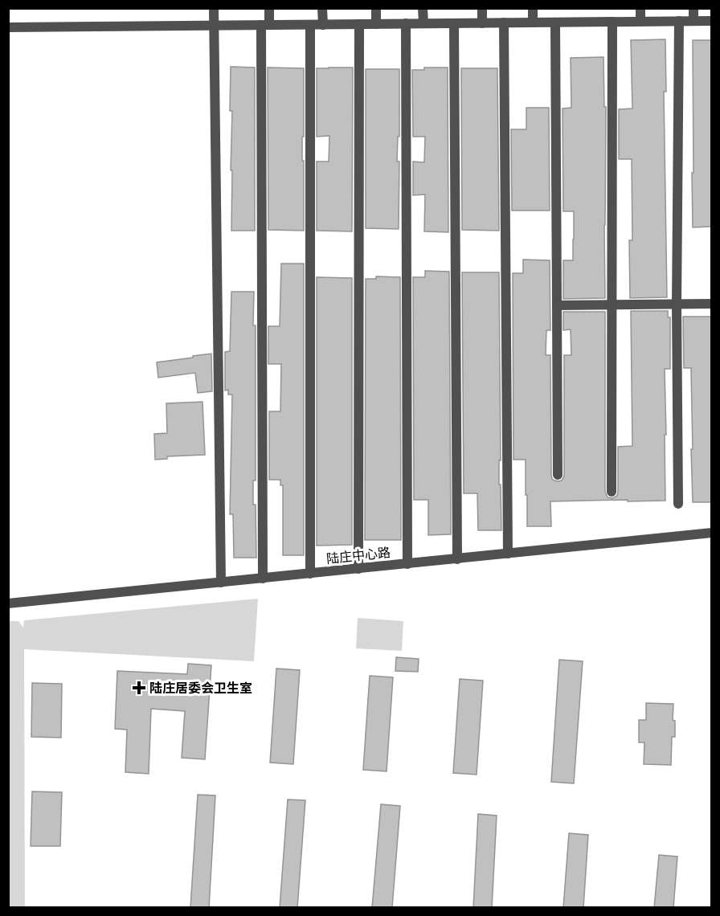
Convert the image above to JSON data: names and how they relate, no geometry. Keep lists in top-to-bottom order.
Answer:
{
  "streets": {
    "street": ["陆庄中心路"]
  },
  "places": {
    "health": ["陆庄居委会卫生室"]
  }
}
